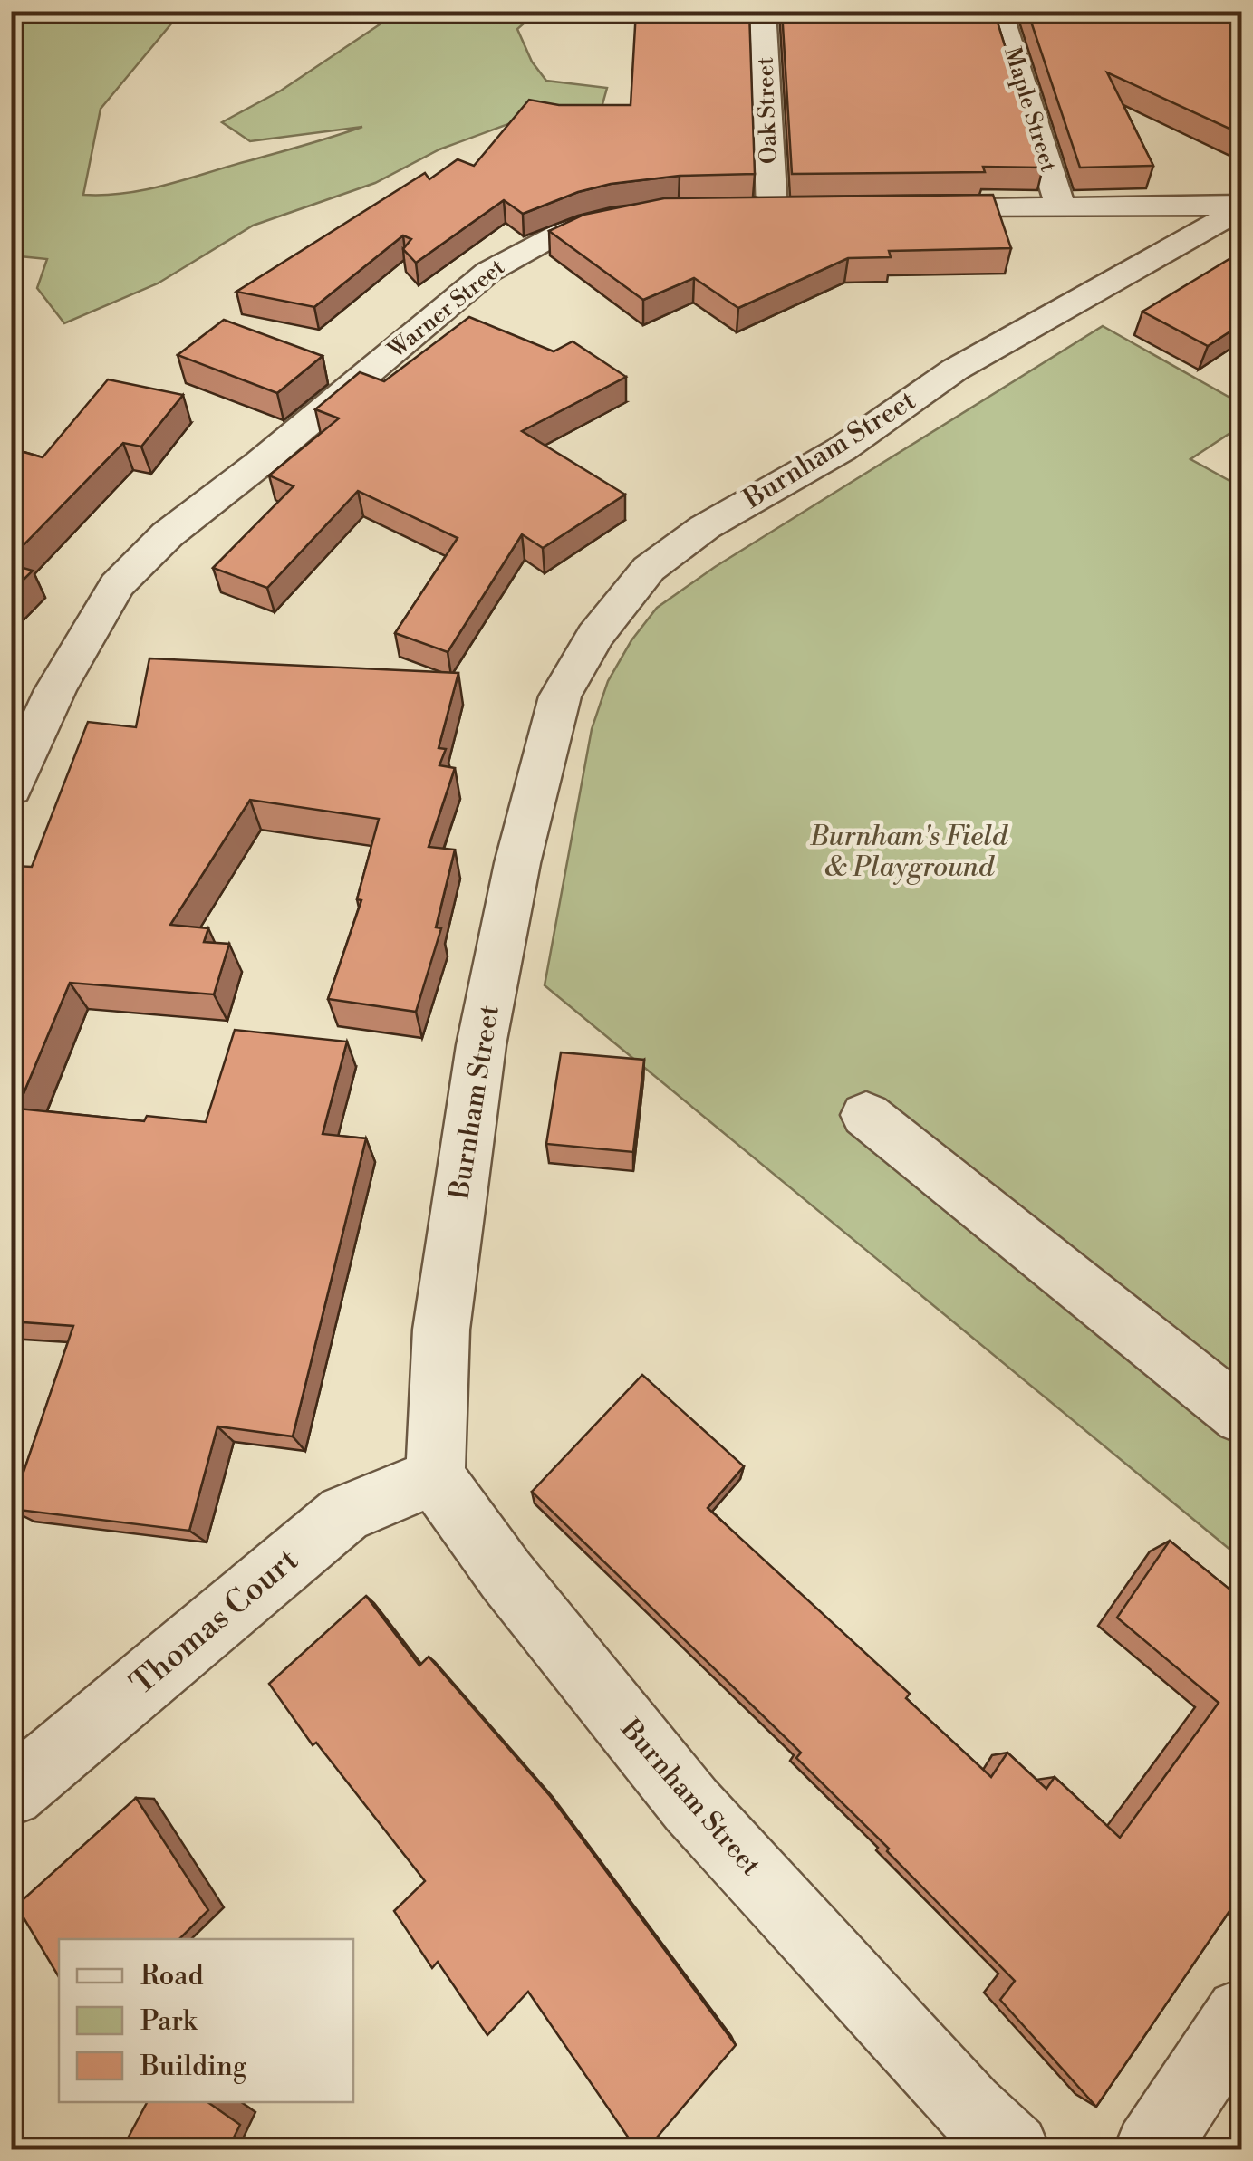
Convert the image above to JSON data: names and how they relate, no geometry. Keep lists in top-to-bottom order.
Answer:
{
  "streets": {
    "street": [
      "Maple Street",
      "Oak Street",
      "Warner Street",
      "Burnham Street",
      "Thomas Court"
    ]
  },
  "crossings": [
    ["Burnham Street", "Thomas Court"]
  ],
  "parks": ["Burnham's Field & Playground"],
  "legend": ["Road", "Park", "Building"]
}
